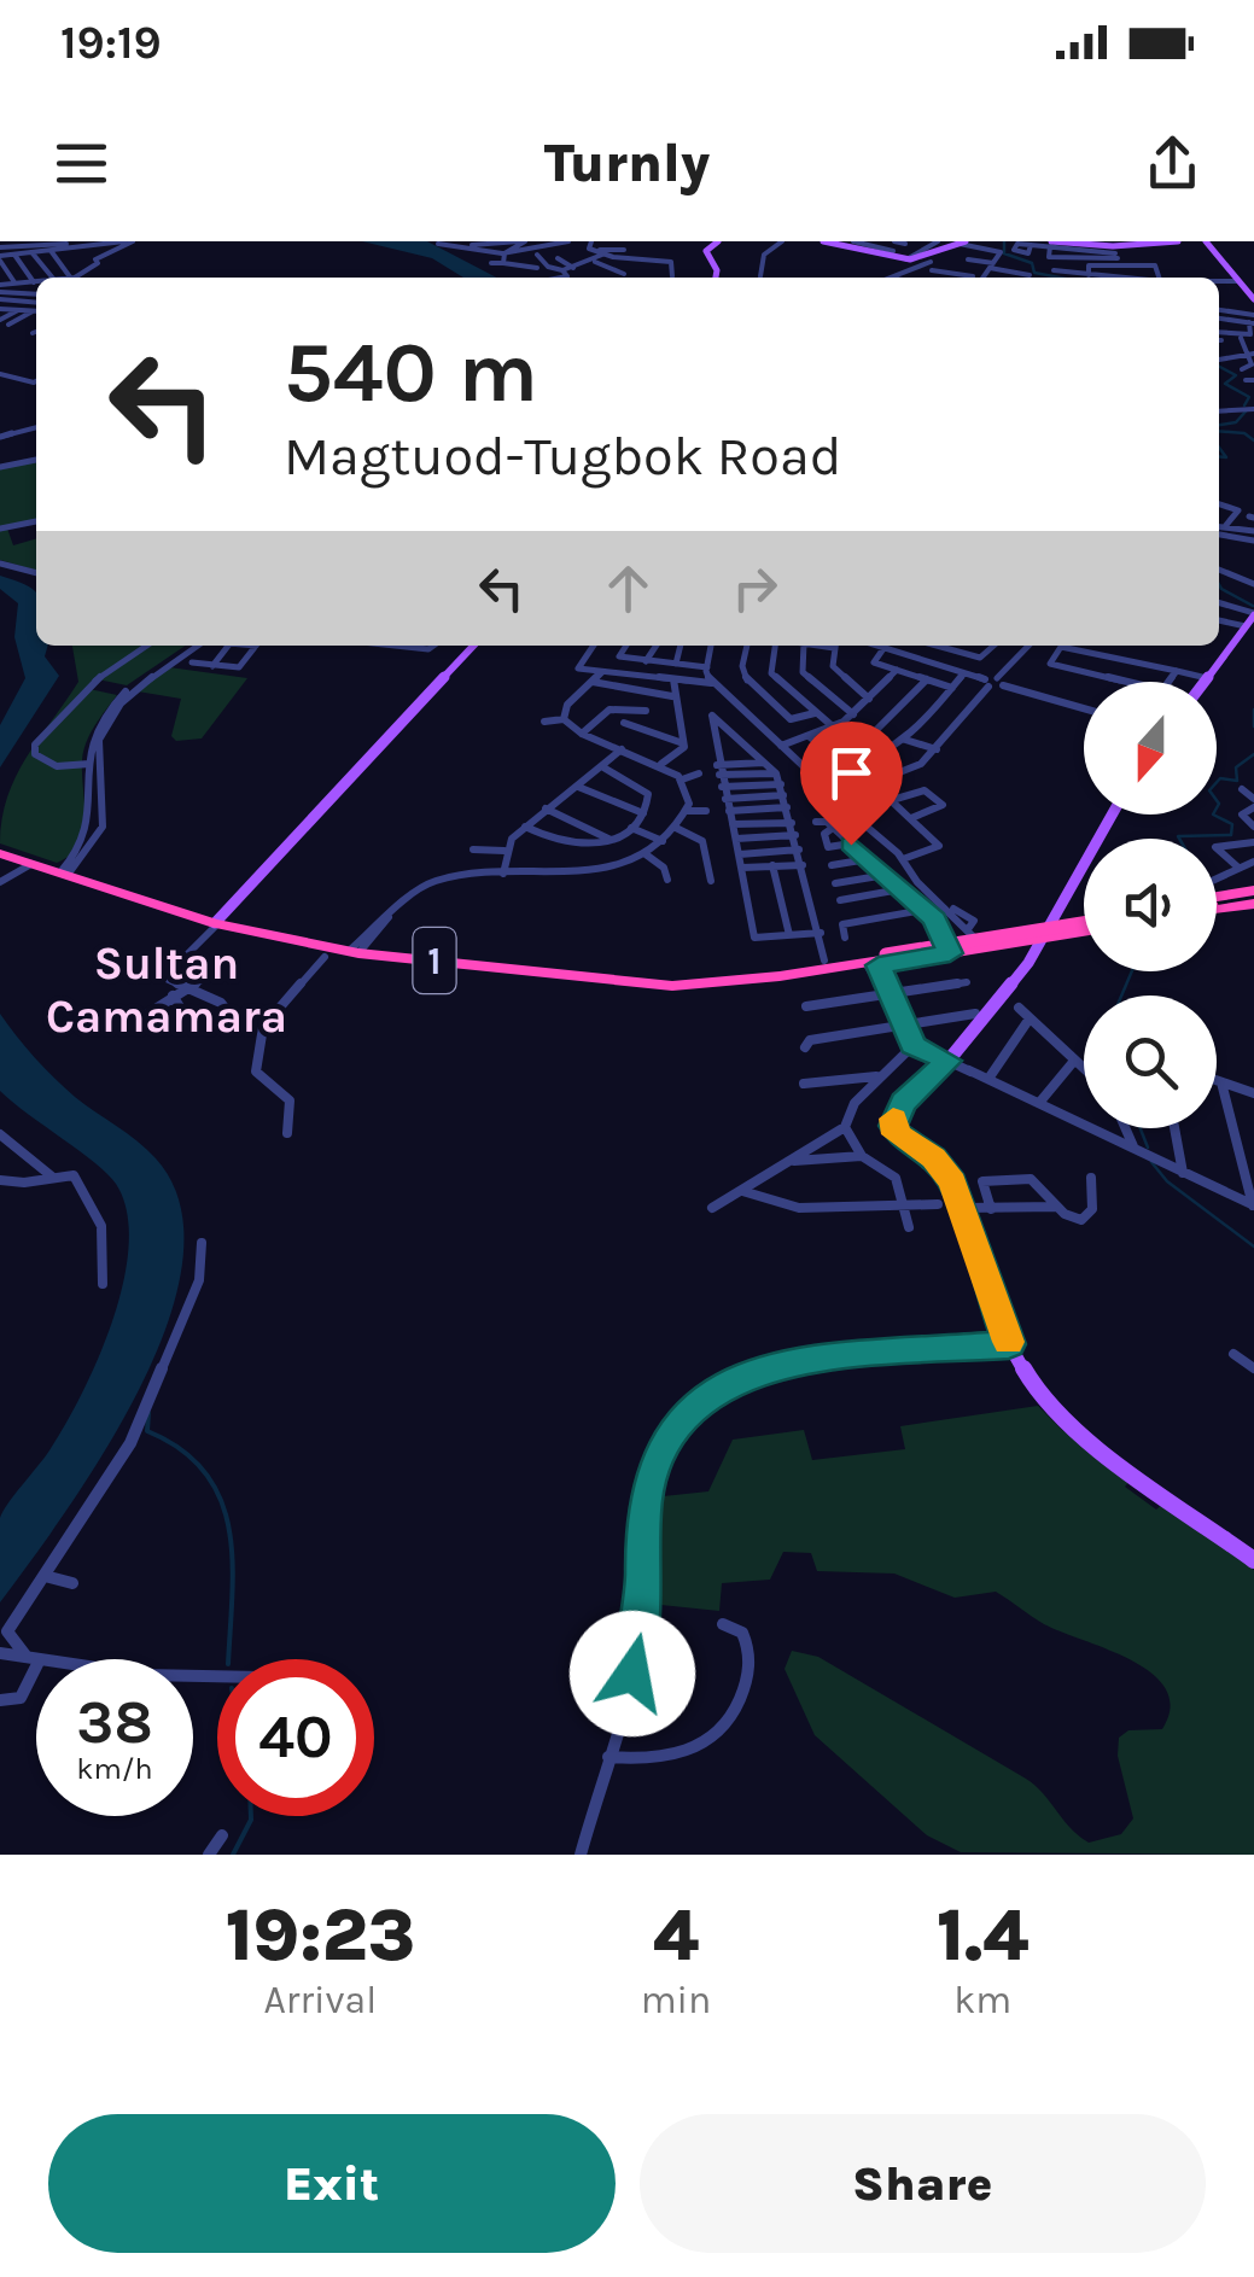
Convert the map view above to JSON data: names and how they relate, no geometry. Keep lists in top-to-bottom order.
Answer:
{
  "streets": {
    "highway": ["1"]
  },
  "districts": ["Sultan Camamara"],
  "north": "bottom",
  "page": {
    "status": "19:19",
    "header": "Turnly",
    "turn": ["540 m", "Magtuod-Tugbok Road"],
    "speed": "38 km/h",
    "limit": "40",
    "eta": [
      "19:23",
      "Arrival",
      "4",
      "min",
      "1.4",
      "km"
    ],
    "buttons": ["Exit", "Share"]
  }
}
